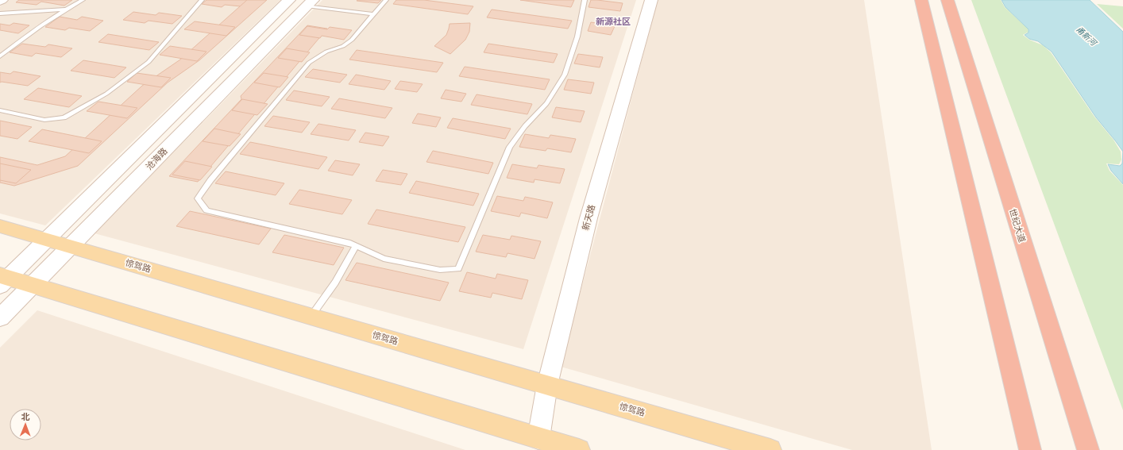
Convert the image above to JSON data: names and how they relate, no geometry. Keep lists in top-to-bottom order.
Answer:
{
  "streets": {
    "highway": ["世纪大道"],
    "main road": ["沧海路", "新天路", "惊驾路"]
  },
  "crossings": [
    ["沧海路", "惊驾路"],
    ["新天路", "惊驾路"]
  ],
  "districts": ["新源社区"],
  "water": ["甬新河"],
  "north": "top"
}
